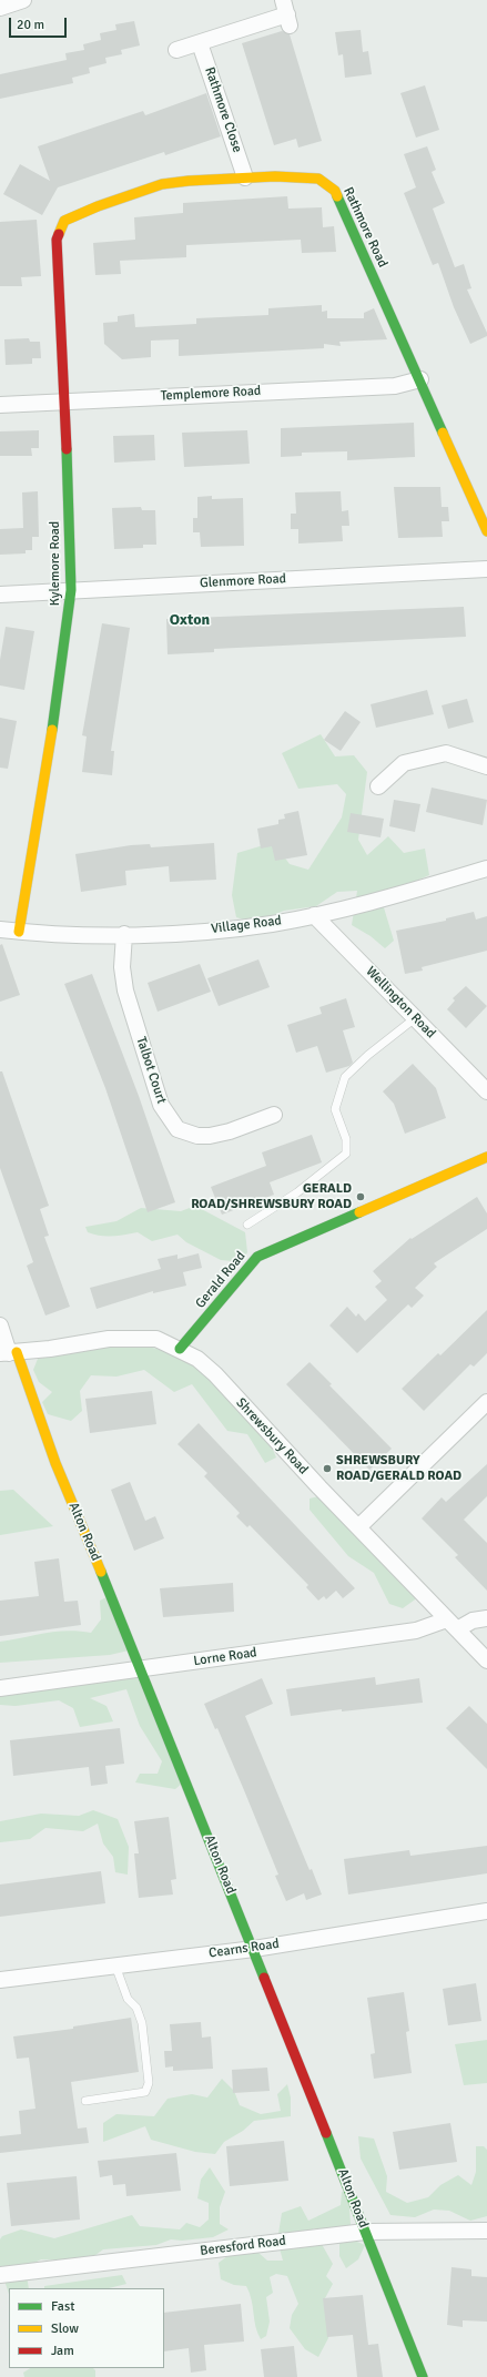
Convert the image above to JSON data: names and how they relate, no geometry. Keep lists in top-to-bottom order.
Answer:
{
  "streets": {
    "street": [
      "Rathmore Close",
      "Rathmore Road",
      "Templemore Road",
      "Kylemore Road",
      "Glenmore Road",
      "Village Road",
      "Wellington Road",
      "Talbot Court",
      "Gerald Road",
      "Shrewsbury Road",
      "Alton Road",
      "Lorne Road",
      "Cearns Road",
      "Beresford Road"
    ]
  },
  "crossings": [
    ["Rathmore Close", "Rathmore Road"],
    ["Rathmore Road", "Templemore Road"],
    ["Rathmore Road", "Kylemore Road"],
    ["Templemore Road", "Kylemore Road"],
    ["Kylemore Road", "Glenmore Road"],
    ["Kylemore Road", "Village Road"],
    ["Village Road", "Wellington Road"],
    ["Village Road", "Talbot Court"],
    ["Gerald Road", "Shrewsbury Road"],
    ["Shrewsbury Road", "Alton Road"],
    ["Shrewsbury Road", "Lorne Road"],
    ["Alton Road", "Lorne Road"],
    ["Alton Road", "Cearns Road"],
    ["Alton Road", "Beresford Road"]
  ],
  "districts": ["Oxton"],
  "places": ["GERALD ROAD/SHREWSBURY ROAD", "SHREWSBURY ROAD/GERALD ROAD"],
  "legend": ["Fast", "Slow", "Jam"],
  "scale_bar": "20 m"
}
